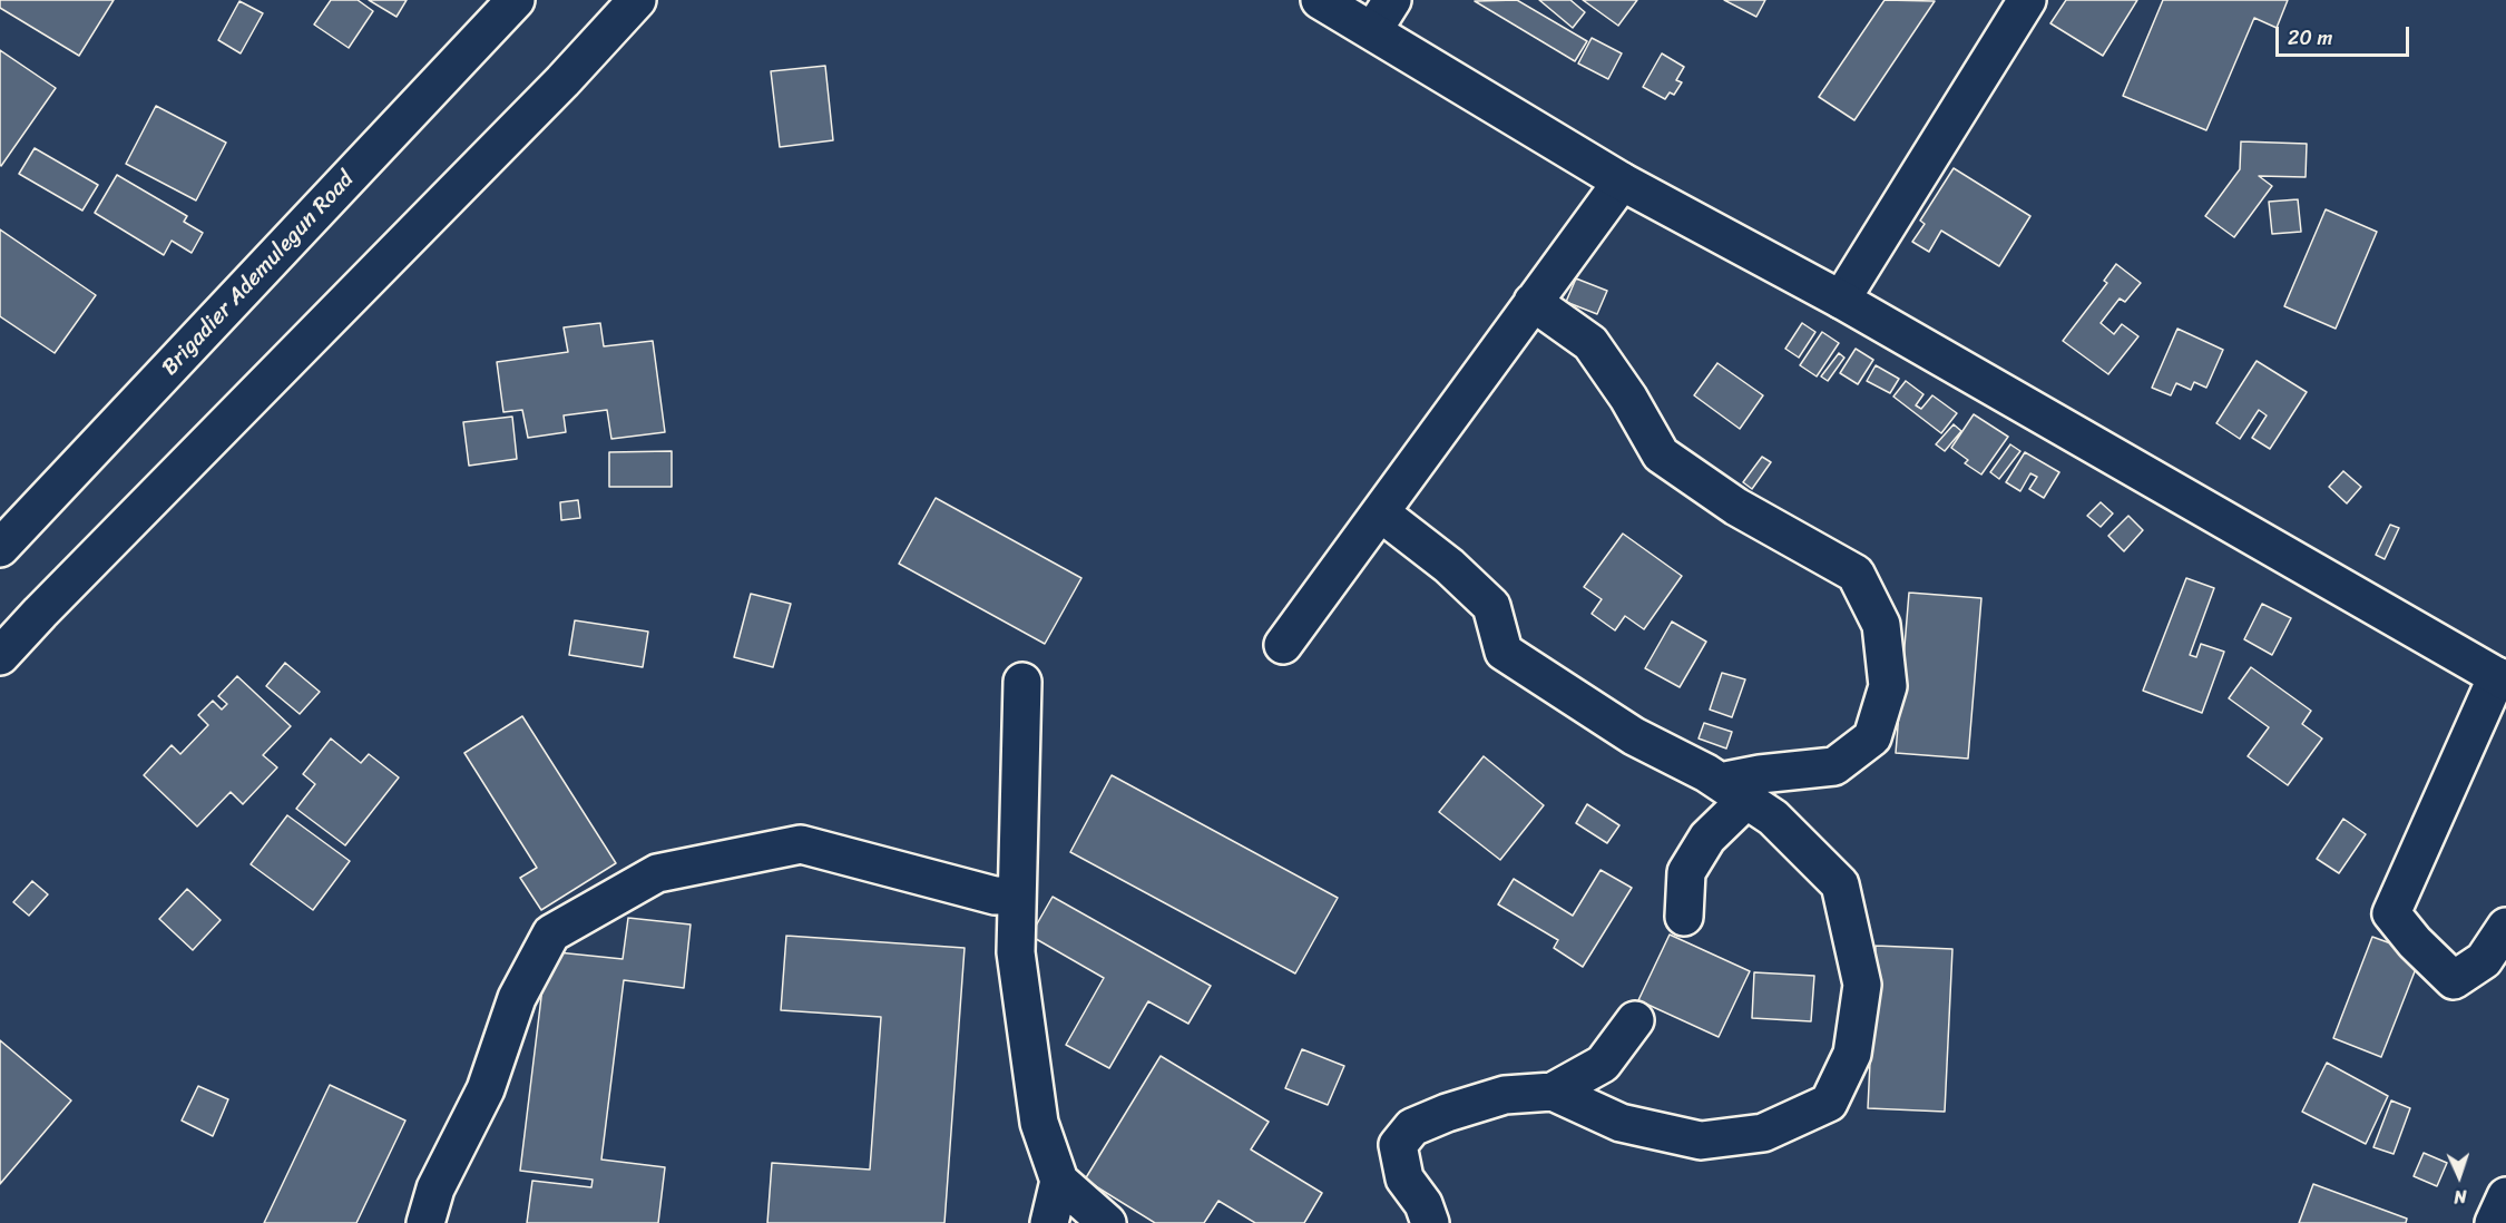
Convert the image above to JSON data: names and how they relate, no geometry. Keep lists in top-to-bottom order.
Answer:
{
  "streets": {
    "street": ["Brigadier Ademulegun Road"]
  },
  "scale_bar": "20 m",
  "north": "bottom"
}
